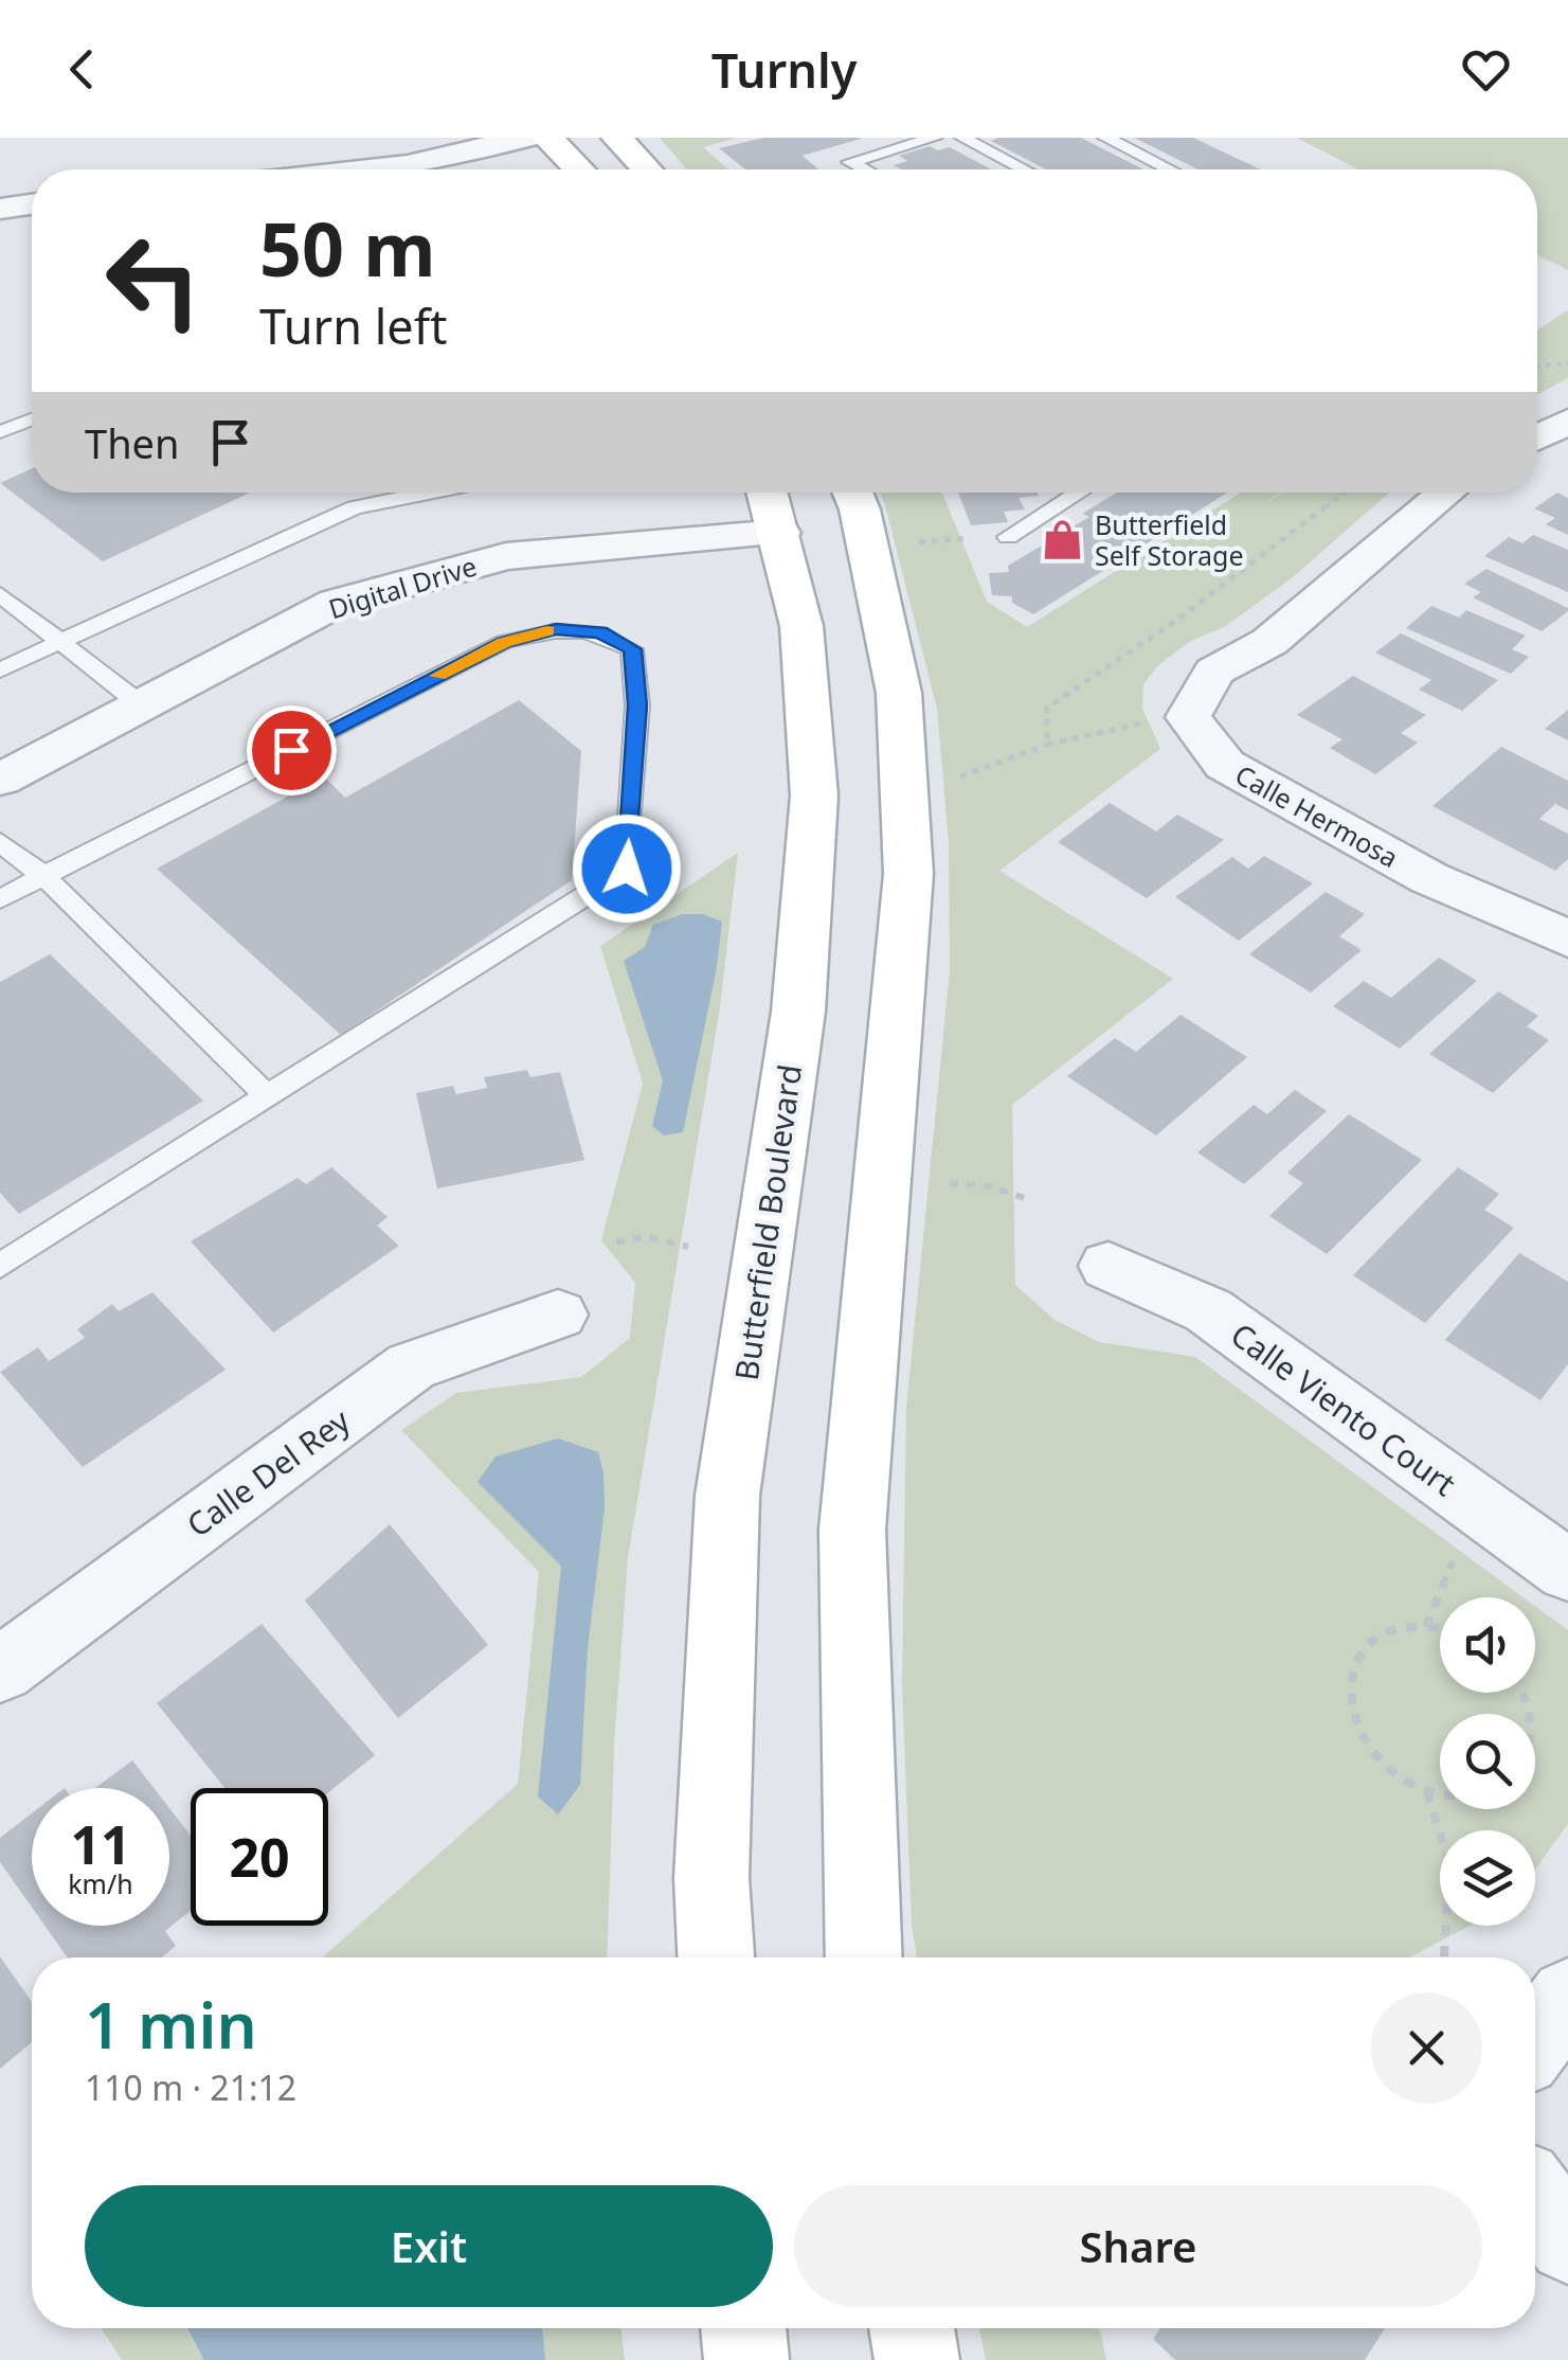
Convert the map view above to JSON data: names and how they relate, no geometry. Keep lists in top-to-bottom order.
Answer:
{
  "streets": {
    "main road": ["Butterfield Boulevard"],
    "street": [
      "Digital Drive",
      "Calle Hermosa",
      "Calle Viento Court",
      "Calle Del Rey"
    ]
  },
  "crossings": [
    ["Digital Drive", "Butterfield Boulevard"]
  ],
  "places": {
    "shop": ["Butterfield Self Storage"]
  },
  "page": {
    "header": "Turnly",
    "turn": ["50 m", "Turn left"],
    "then": "Then",
    "speed": "11 km/h",
    "limit": "20",
    "heading": ["1 min", "110 m · 21:12"],
    "buttons": ["Exit", "Share"]
  }
}
